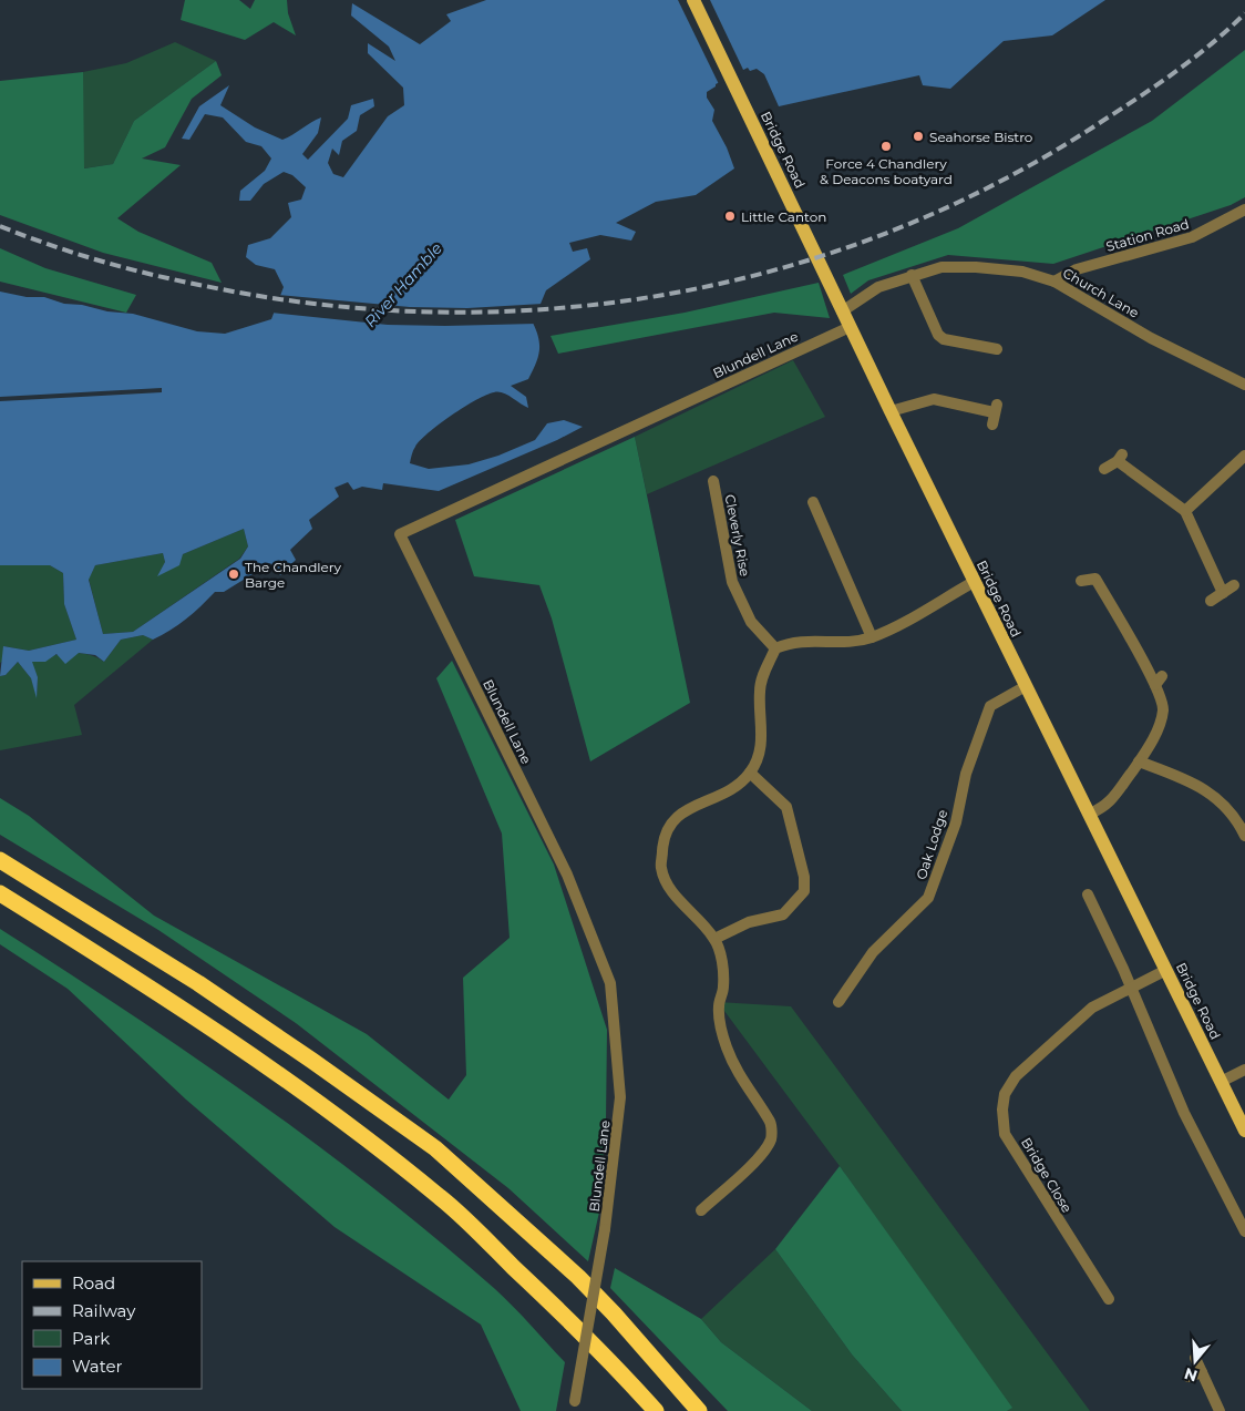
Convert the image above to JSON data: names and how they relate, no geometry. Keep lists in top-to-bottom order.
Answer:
{
  "streets": {
    "main road": ["Bridge Road"],
    "street": [
      "Station Road",
      "Church Lane",
      "Blundell Lane",
      "Cleverly Rise",
      "Oak Lodge",
      "Bridge Close"
    ]
  },
  "crossings": [
    ["Bridge Road", "Church Lane"],
    ["Bridge Road", "Blundell Lane"],
    ["Bridge Road", "Oak Lodge"],
    ["Bridge Road", "Bridge Close"],
    ["Station Road", "Church Lane"]
  ],
  "water": ["River Hamble"],
  "places": [
    "Seahorse Bistro",
    "Force 4 Chandlery & Deacons boatyard",
    "Little Canton",
    "The Chandlery Barge"
  ],
  "legend": [
    "Road",
    "Railway",
    "Park",
    "Water"
  ],
  "north": "bottom"
}
